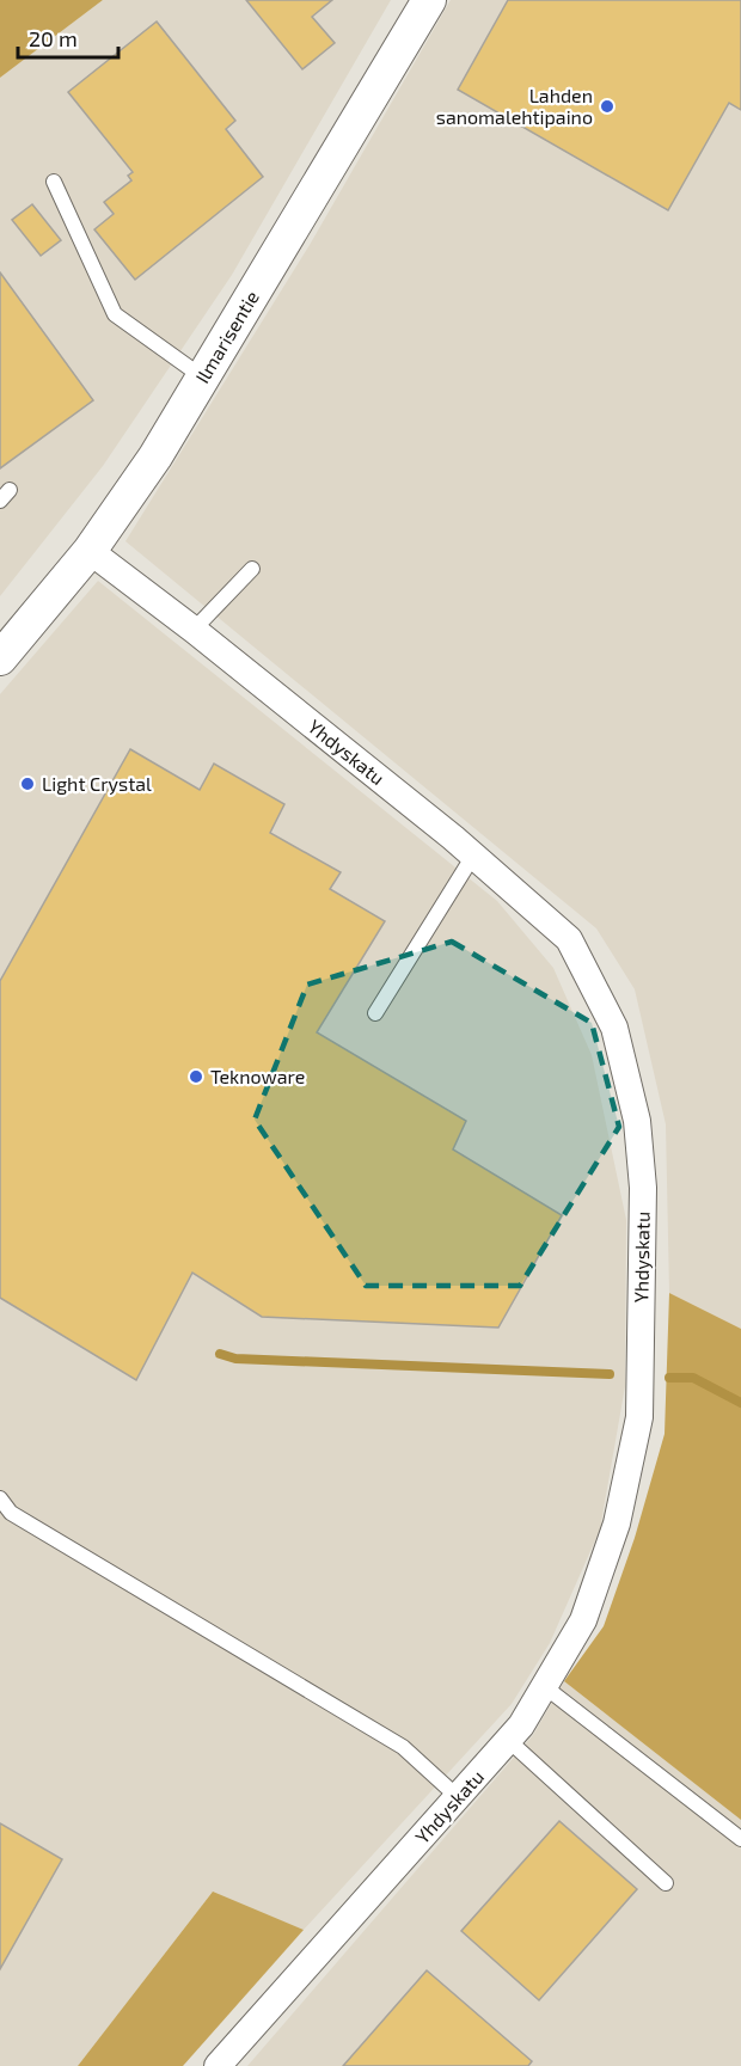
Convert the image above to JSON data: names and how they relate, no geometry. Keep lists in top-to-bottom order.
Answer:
{
  "streets": {
    "street": ["Ilmarisentie", "Yhdyskatu"]
  },
  "crossings": [
    ["Ilmarisentie", "Yhdyskatu"]
  ],
  "places": ["Lahden sanomalehtipaino", "Light Crystal", "Teknoware"],
  "scale_bar": "20 m"
}
